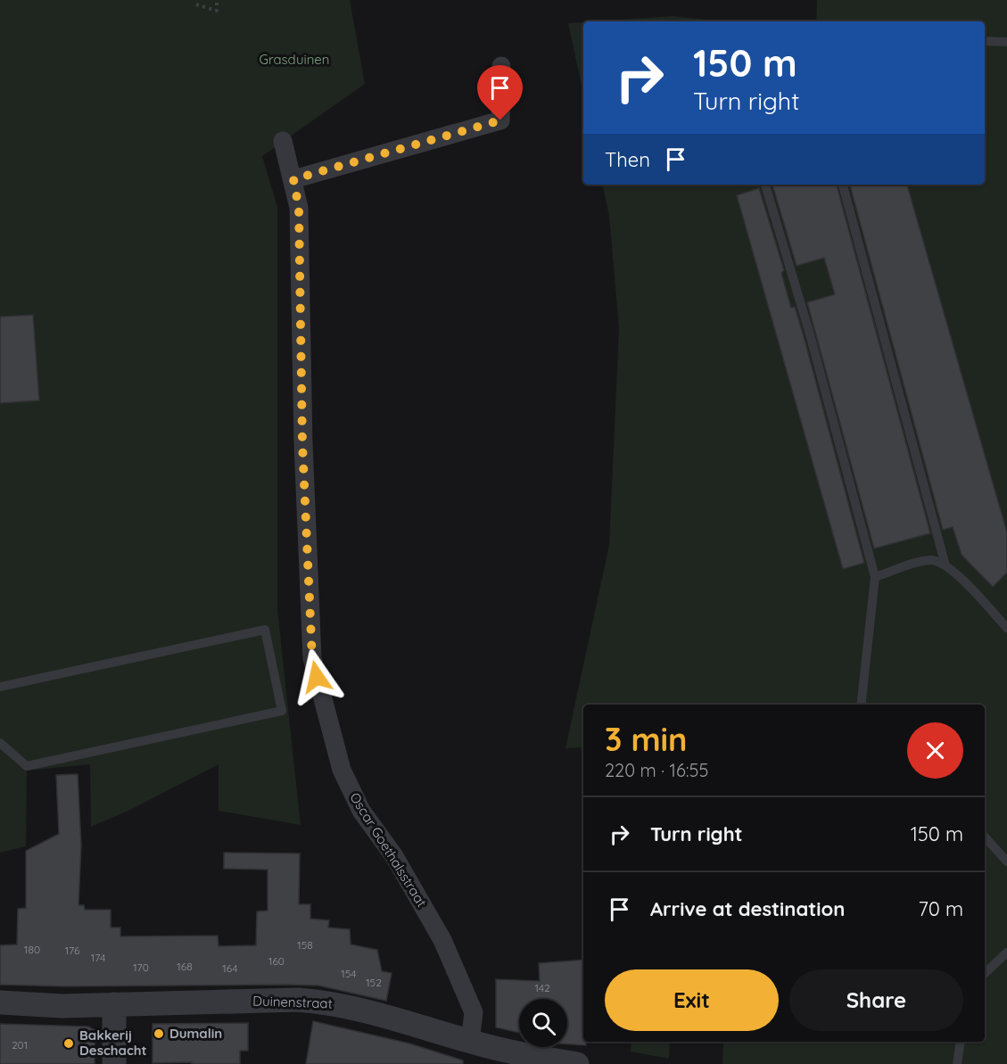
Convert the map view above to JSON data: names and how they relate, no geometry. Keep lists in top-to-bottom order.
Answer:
{
  "streets": {
    "street": ["Oscar Goethalsstraat", "Duinenstraat"]
  },
  "crossings": [
    ["Oscar Goethalsstraat", "Duinenstraat"]
  ],
  "parks": ["Grasduinen"],
  "places": ["Dumalin", "Bakkerij Deschacht"],
  "house_numbers": [
    "158",
    "180",
    "176",
    "174",
    "160",
    "168",
    "170",
    "164",
    "154",
    "152",
    "142",
    "201"
  ],
  "page": {
    "turn": ["150 m", "Turn right"],
    "then": "Then",
    "heading": ["3 min", "220 m · 16:55"],
    "list": [
      {
        "name": "Turn right",
        "value": "150 m"
      },
      {
        "name": "Arrive at destination",
        "value": "70 m"
      }
    ],
    "buttons": ["Exit", "Share"]
  }
}
